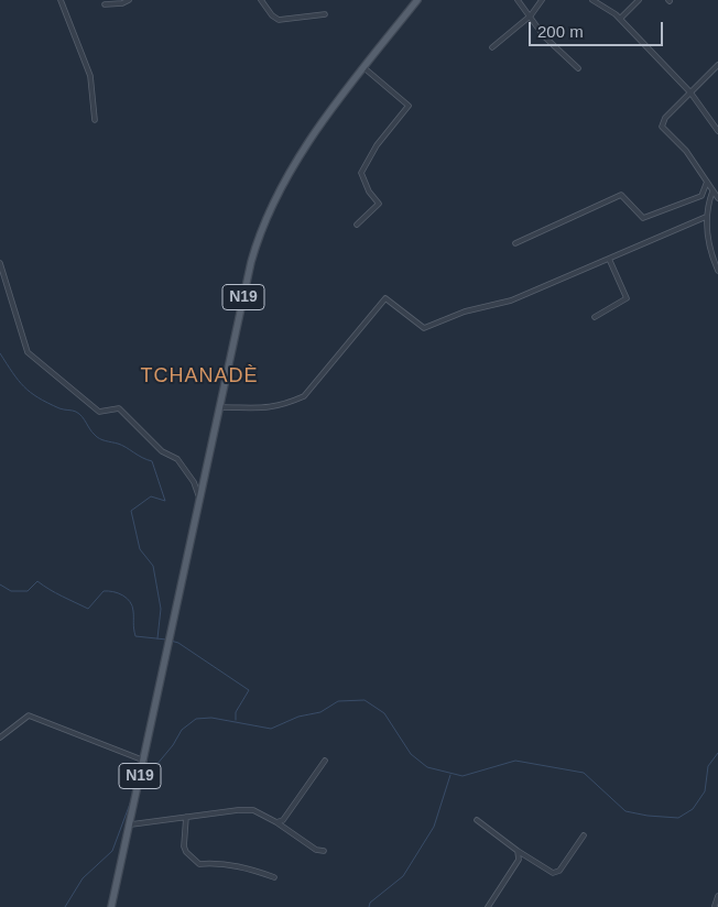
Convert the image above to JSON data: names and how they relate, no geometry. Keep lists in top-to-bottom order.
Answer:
{
  "streets": {
    "main road": ["N19"]
  },
  "districts": ["TCHANADÈ"],
  "scale_bar": "200 m"
}
